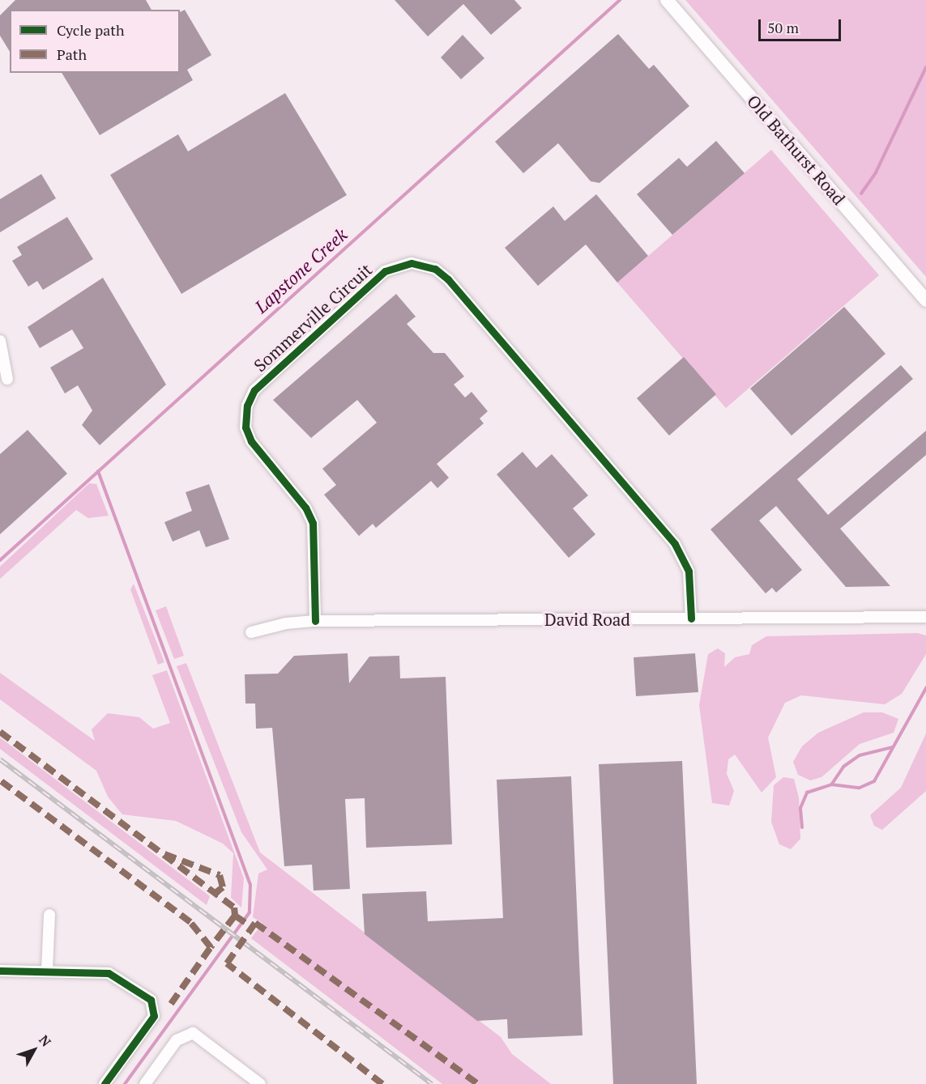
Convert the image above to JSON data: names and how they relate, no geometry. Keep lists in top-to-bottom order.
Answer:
{
  "streets": {
    "main road": ["Old Bathurst Road"],
    "street": ["Sommerville Circuit", "David Road"]
  },
  "crossings": [
    ["Sommerville Circuit", "David Road"]
  ],
  "water": ["Lapstone Creek"],
  "legend": ["Cycle path", "Path"],
  "scale_bar": "50 m",
  "north": "top right"
}
